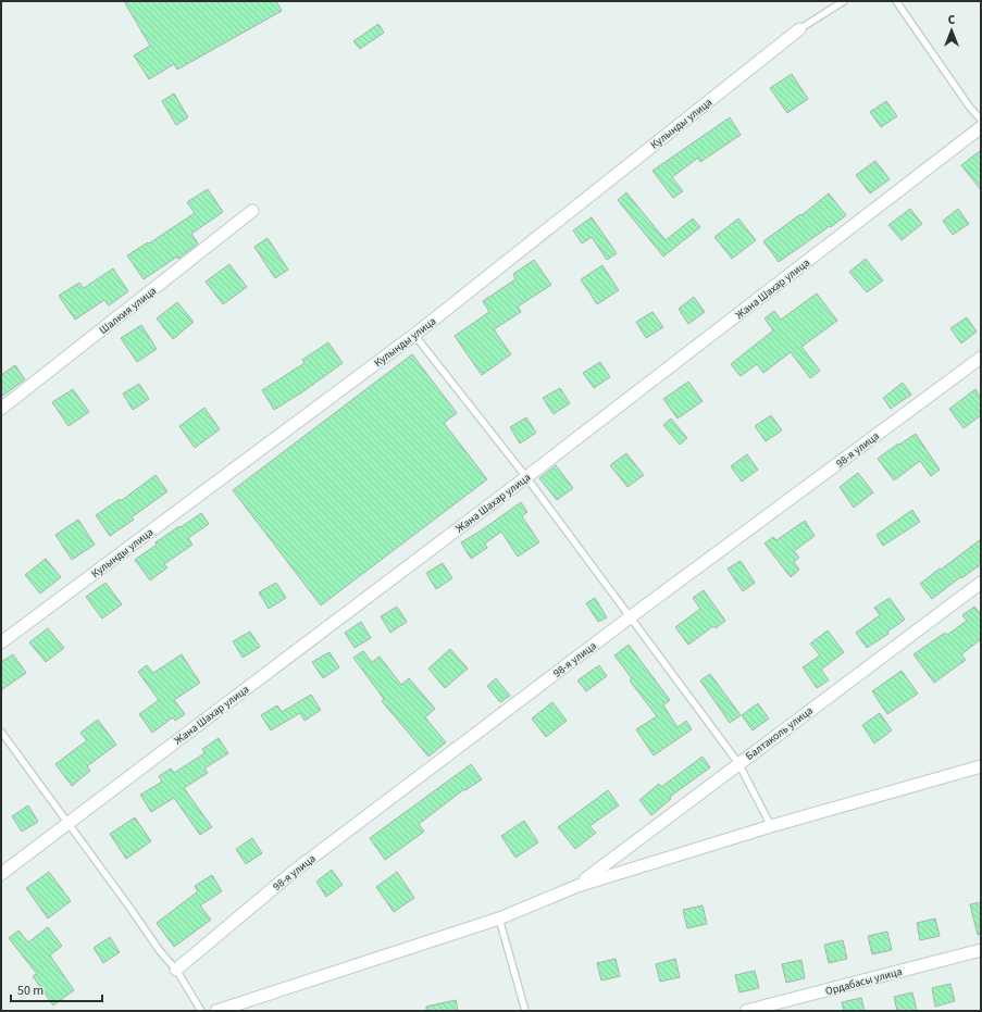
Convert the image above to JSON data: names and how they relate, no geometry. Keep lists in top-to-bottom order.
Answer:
{
  "streets": {
    "street": [
      "Кулынды улица",
      "Жана Шахар улица",
      "Шалкия улица",
      "98-я улица",
      "Балтаколь улица",
      "Ордабасы улица"
    ]
  },
  "scale_bar": "50 m",
  "north": "top"
}
